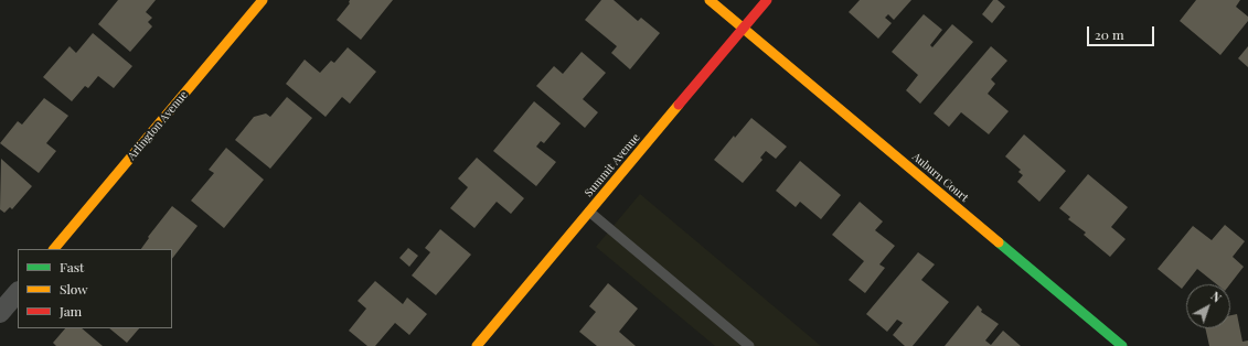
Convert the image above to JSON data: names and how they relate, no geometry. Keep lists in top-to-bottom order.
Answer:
{
  "streets": {
    "street": ["Arlington Avenue", "Summit Avenue", "Auburn Court"]
  },
  "crossings": [
    ["Summit Avenue", "Auburn Court"]
  ],
  "legend": ["Fast", "Slow", "Jam"],
  "scale_bar": "20 m",
  "north": "top right"
}
